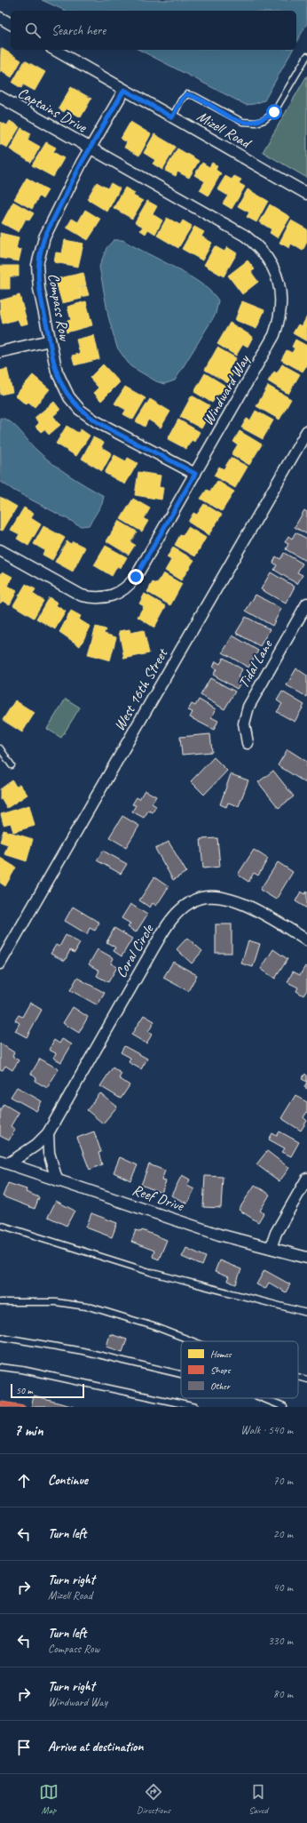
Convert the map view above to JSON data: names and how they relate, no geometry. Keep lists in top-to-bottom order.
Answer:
{
  "streets": {
    "street": [
      "Captains Drive",
      "Mizell Road",
      "Compass Row",
      "Windward Way",
      "Tidal Lane",
      "West 16th Street",
      "Coral Circle",
      "Reef Drive"
    ]
  },
  "crossings": [
    ["Captains Drive", "Compass Row"],
    ["Captains Drive", "Windward Way"],
    ["Mizell Road", "Compass Row"],
    ["Compass Row", "Windward Way"],
    ["Coral Circle", "Reef Drive"]
  ],
  "legend": ["Homes", "Shops", "Other"],
  "scale_bar": "50 m",
  "page": {
    "search": "Search here",
    "scale": "50 m",
    "heading": ["7 min", "Walk · 540 m"],
    "list": [
      ["Continue", "70 m"],
      ["Turn left", "20 m"],
      ["Turn right", "Mizell Road", "40 m"],
      ["Turn left", "Compass Row", "330 m"],
      ["Turn right", "Windward Way", "80 m"],
      "Arrive at destination"
    ],
    "nav": ["Map", "Directions", "Saved"]
  }
}
